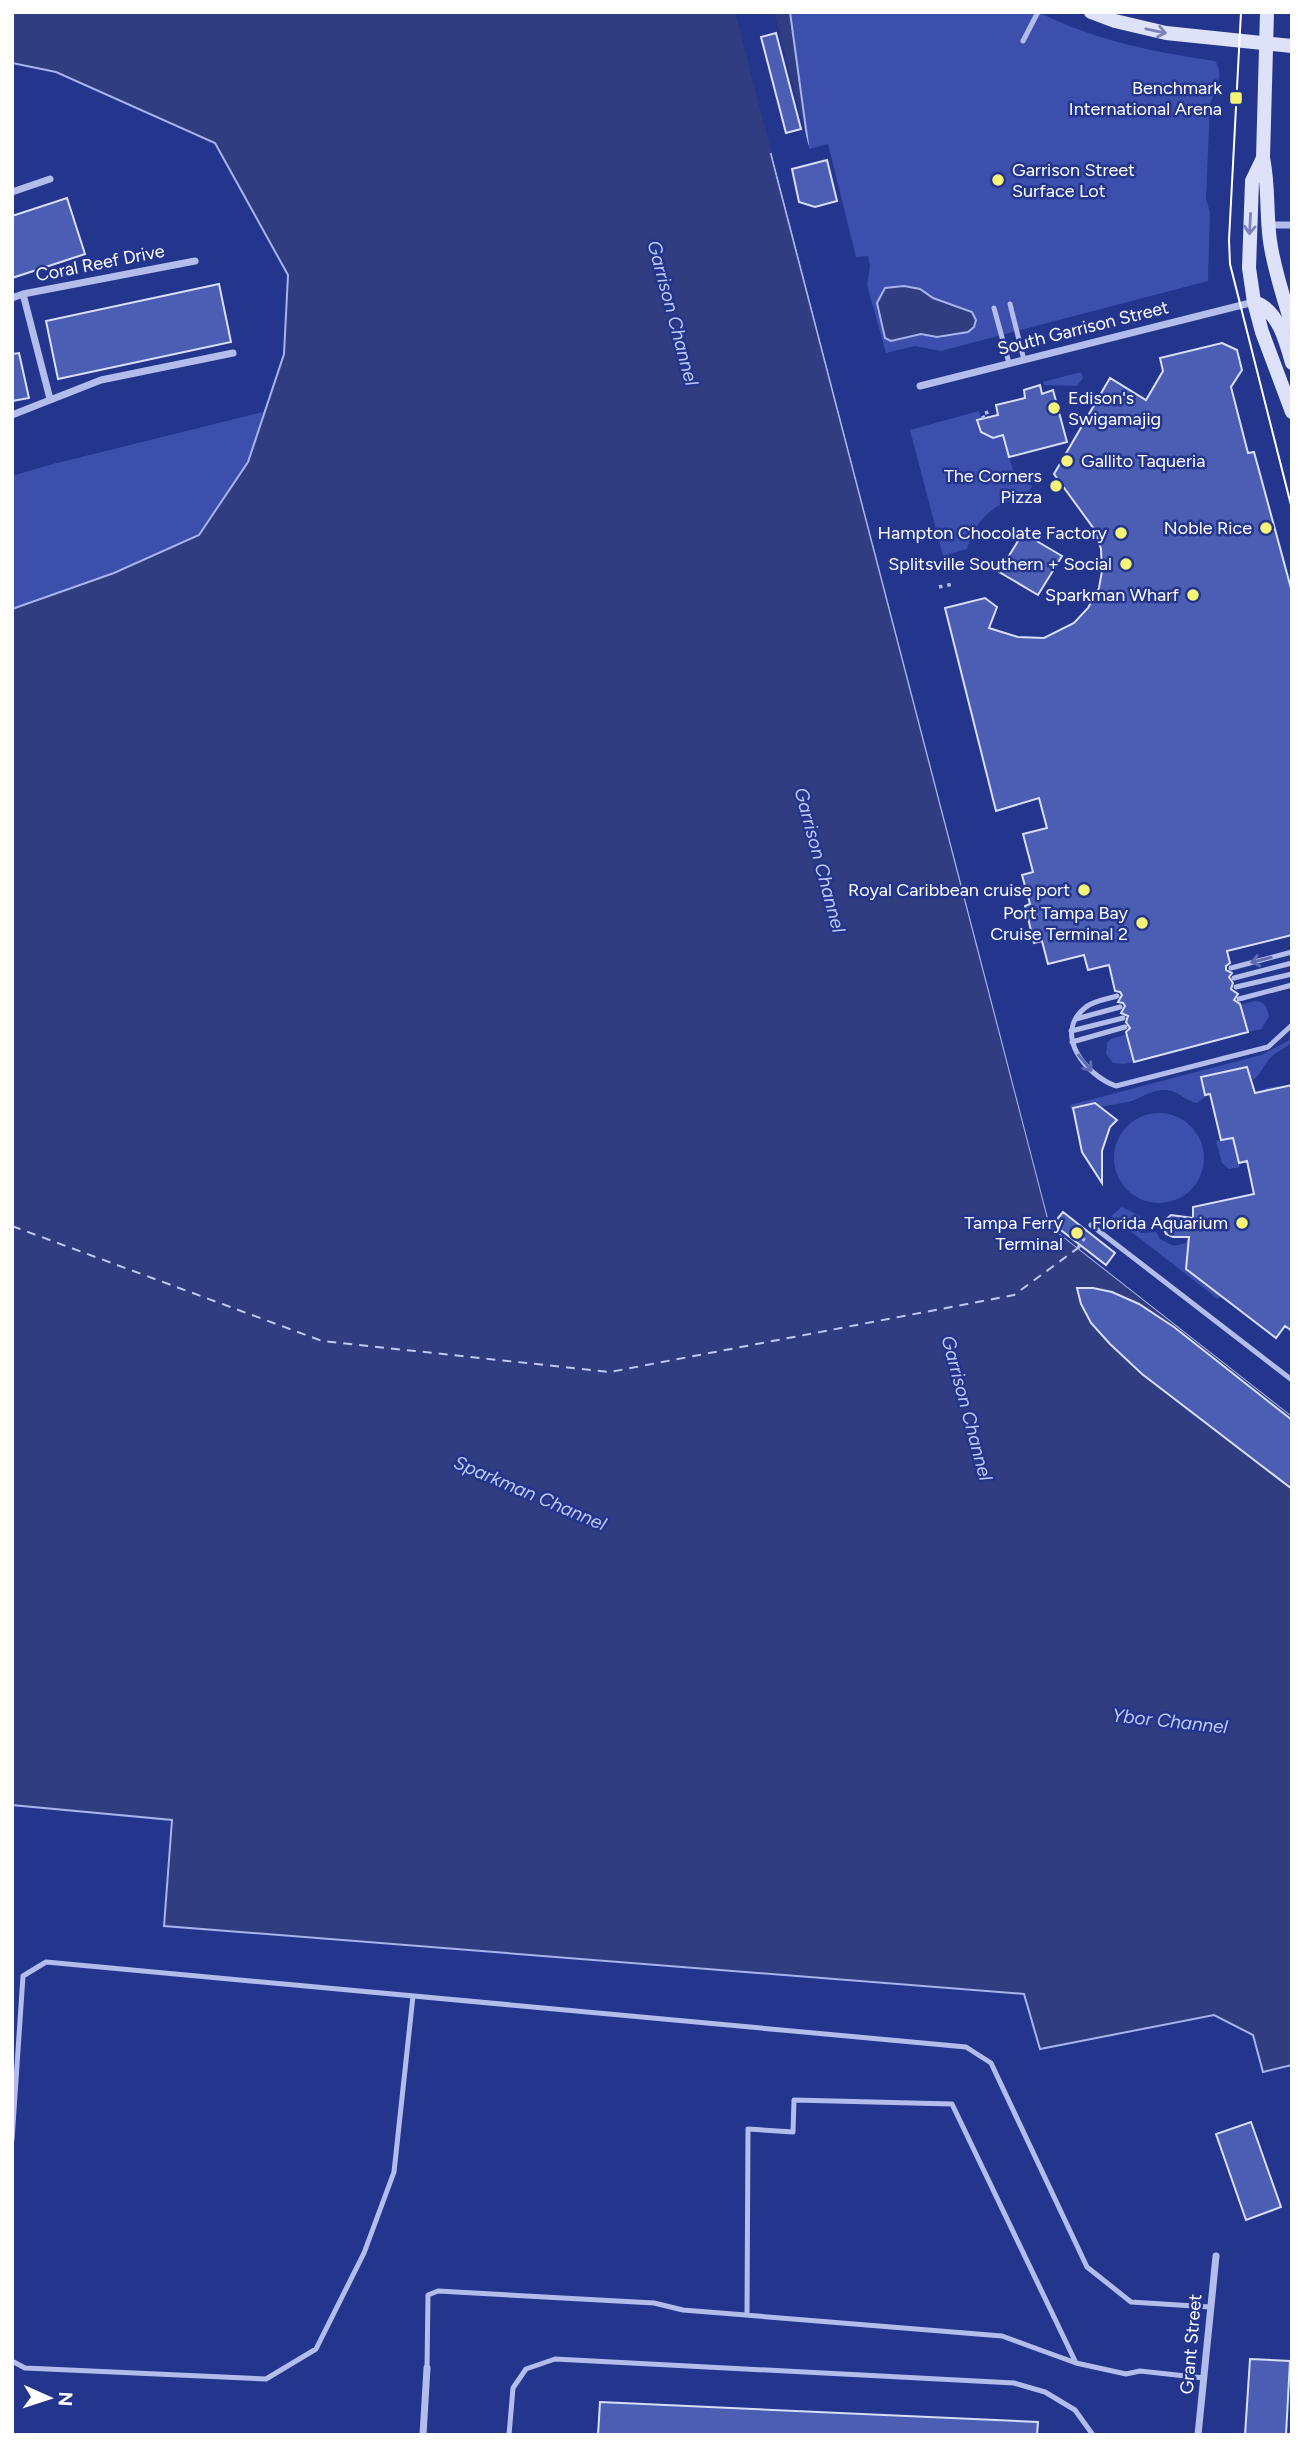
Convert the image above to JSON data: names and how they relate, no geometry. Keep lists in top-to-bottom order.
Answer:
{
  "streets": {
    "street": ["Coral Reef Drive", "South Garrison Street", "Grant Street"]
  },
  "water": ["Garrison Channel", "Sparkman Channel", "Ybor Channel"],
  "places": {
    "transit": ["Benchmark International Arena"],
    "other": [
      "Garrison Street Surface Lot",
      "Edison's Swigamajig",
      "Gallito Taqueria",
      "The Corners Pizza",
      "Noble Rice",
      "Hampton Chocolate Factory",
      "Splitsville Southern + Social",
      "Sparkman Wharf",
      "Royal Caribbean cruise port",
      "Port Tampa Bay Cruise Terminal 2",
      "Florida Aquarium",
      "Tampa Ferry Terminal"
    ]
  },
  "north": "right"
}
